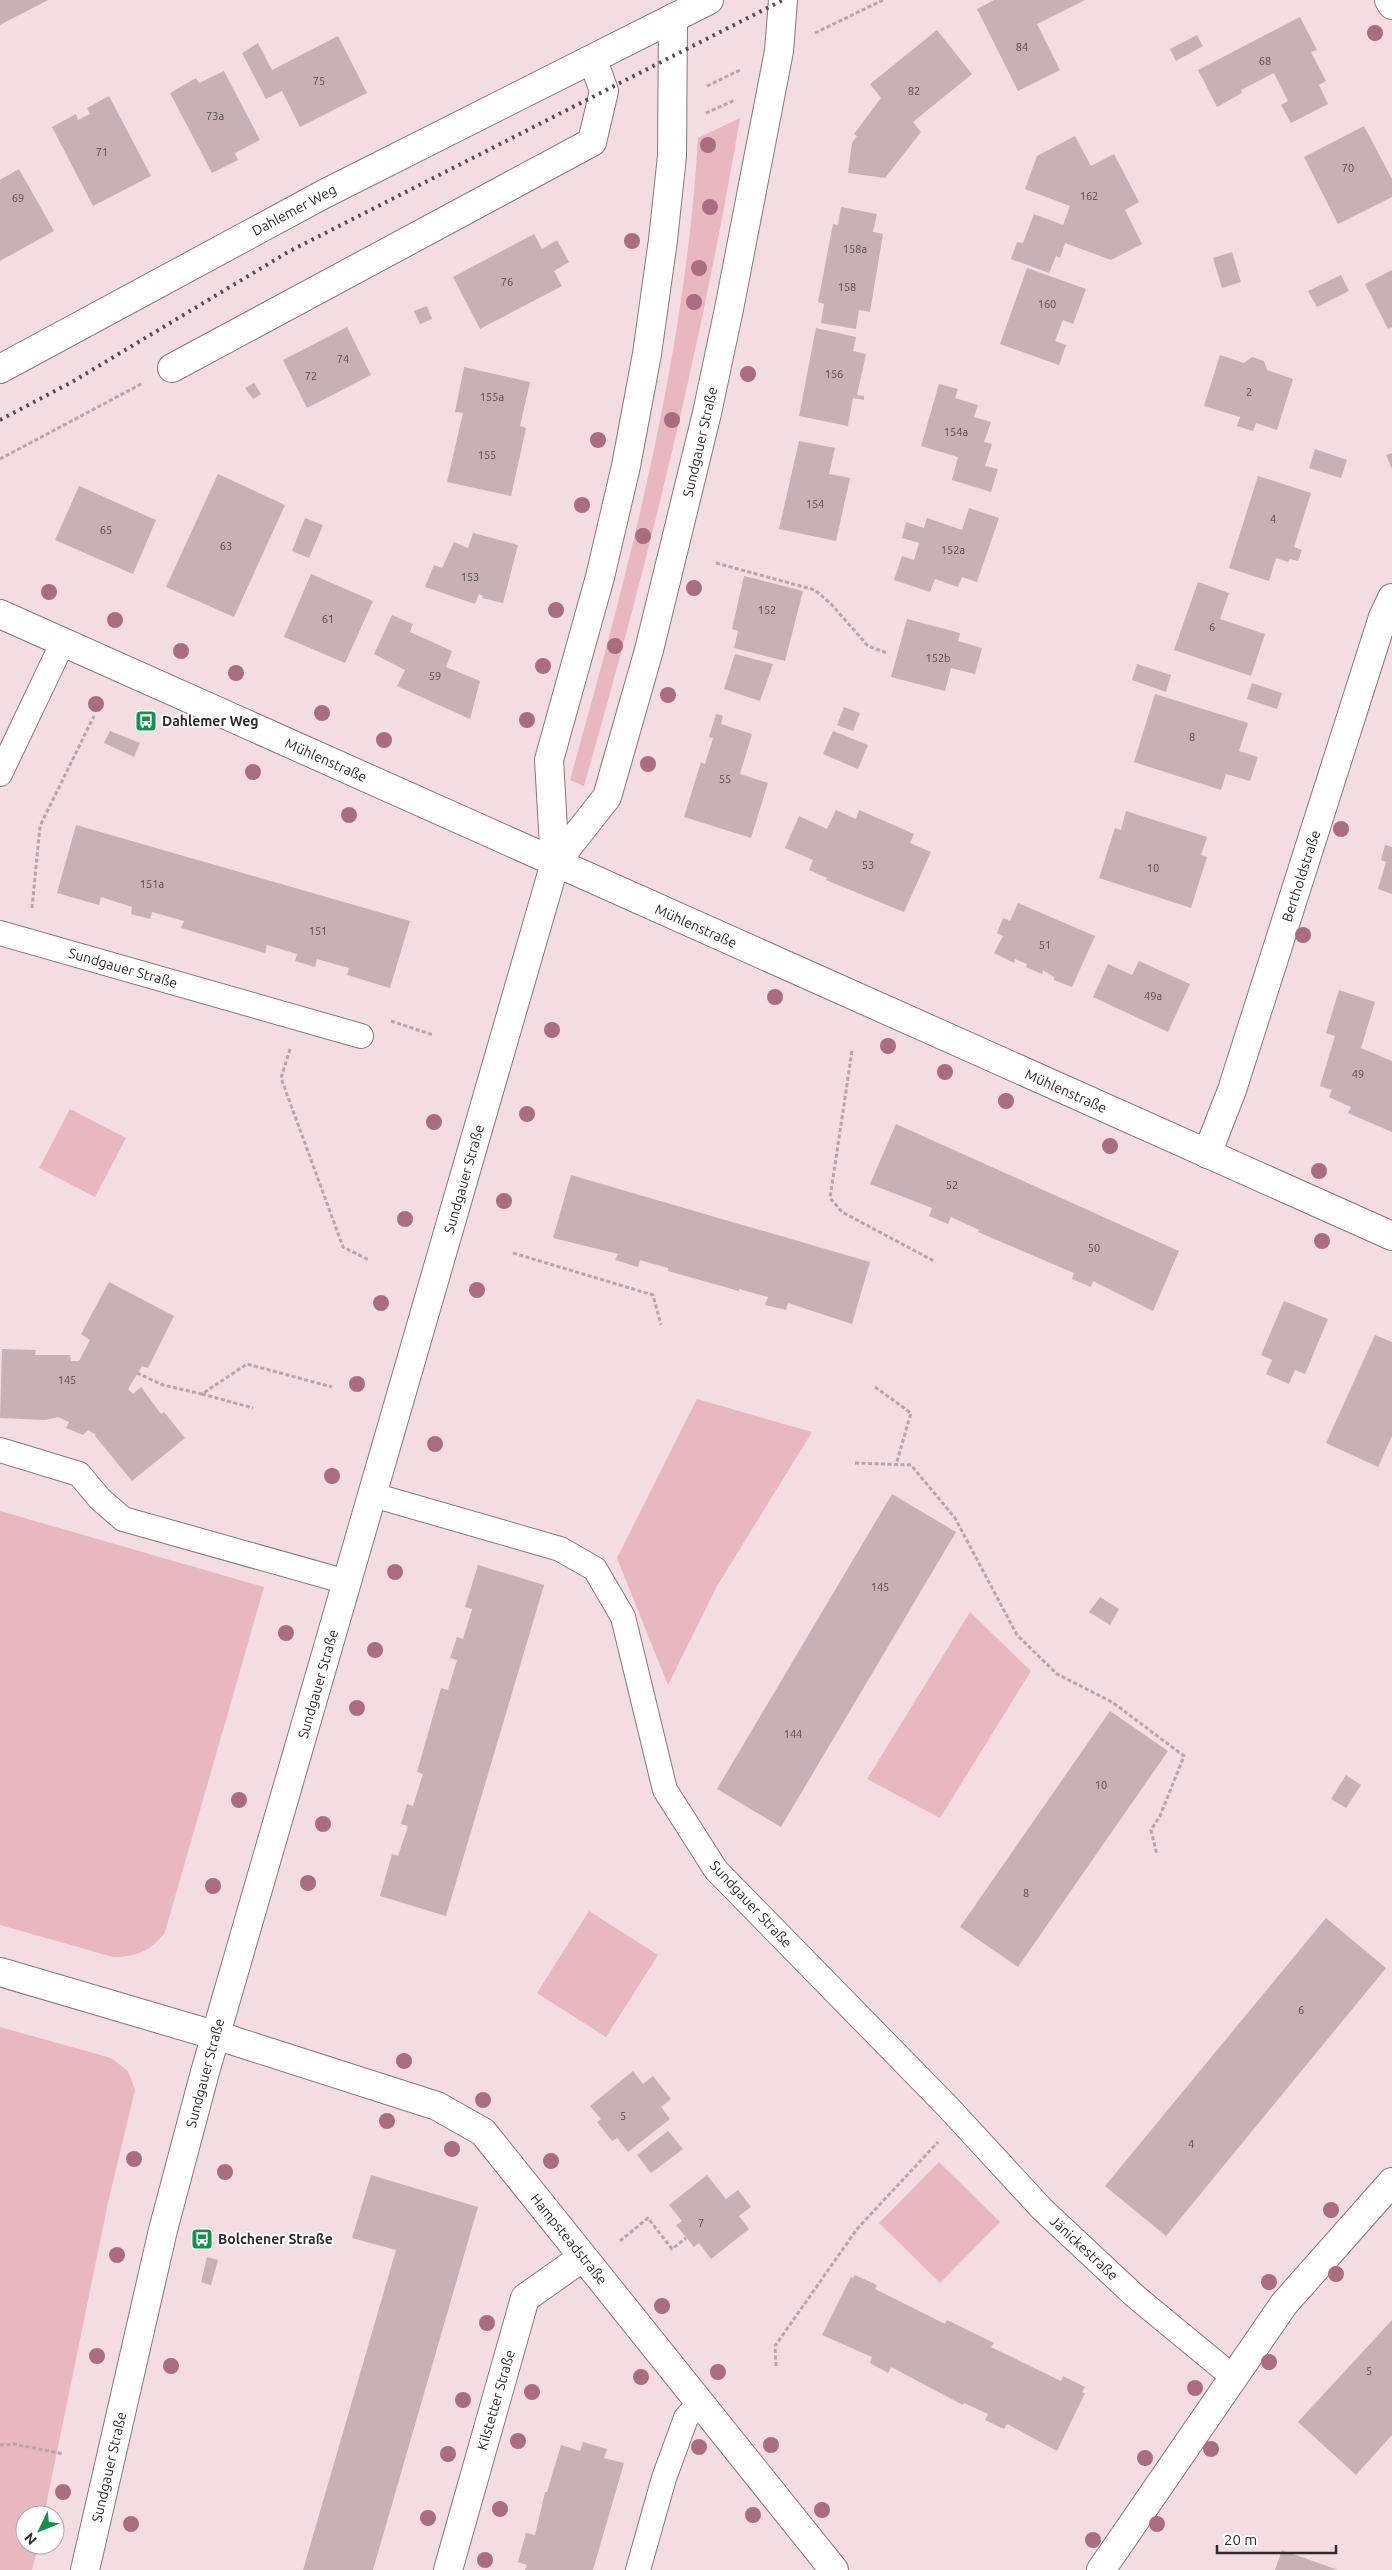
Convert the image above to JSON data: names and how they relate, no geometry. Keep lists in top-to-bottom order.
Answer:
{
  "streets": {
    "street": [
      "Dahlemer Weg",
      "Sundgauer Straße",
      "Mühlenstraße",
      "Bertholdstraße",
      "Hampsteadstraße",
      "Kilstetter Straße"
    ],
    "lane": ["Jänickestraße"]
  },
  "crossings": [
    ["Dahlemer Weg", "Sundgauer Straße"],
    ["Sundgauer Straße", "Mühlenstraße"],
    ["Sundgauer Straße", "Hampsteadstraße"],
    ["Sundgauer Straße", "Jänickestraße"],
    ["Mühlenstraße", "Bertholdstraße"],
    ["Hampsteadstraße", "Kilstetter Straße"]
  ],
  "places": {
    "bus stop": ["Dahlemer Weg", "Bolchener Straße"]
  },
  "house_numbers": [
    "84",
    "68",
    "75",
    "82",
    "73a",
    "71",
    "70",
    "162",
    "69",
    "158a",
    "76",
    "158",
    "160",
    "74",
    "156",
    "72",
    "2",
    "155a",
    "154a",
    "155",
    "154",
    "4",
    "65",
    "63",
    "152a",
    "153",
    "152",
    "61",
    "6",
    "152b",
    "59",
    "8",
    "55",
    "53",
    "10",
    "151a",
    "151",
    "51",
    "49a",
    "49",
    "52",
    "50",
    "145",
    "145",
    "144",
    "10",
    "8",
    "6",
    "5",
    "4",
    "7",
    "5"
  ],
  "scale_bar": "20 m",
  "north": "bottom left"
}
